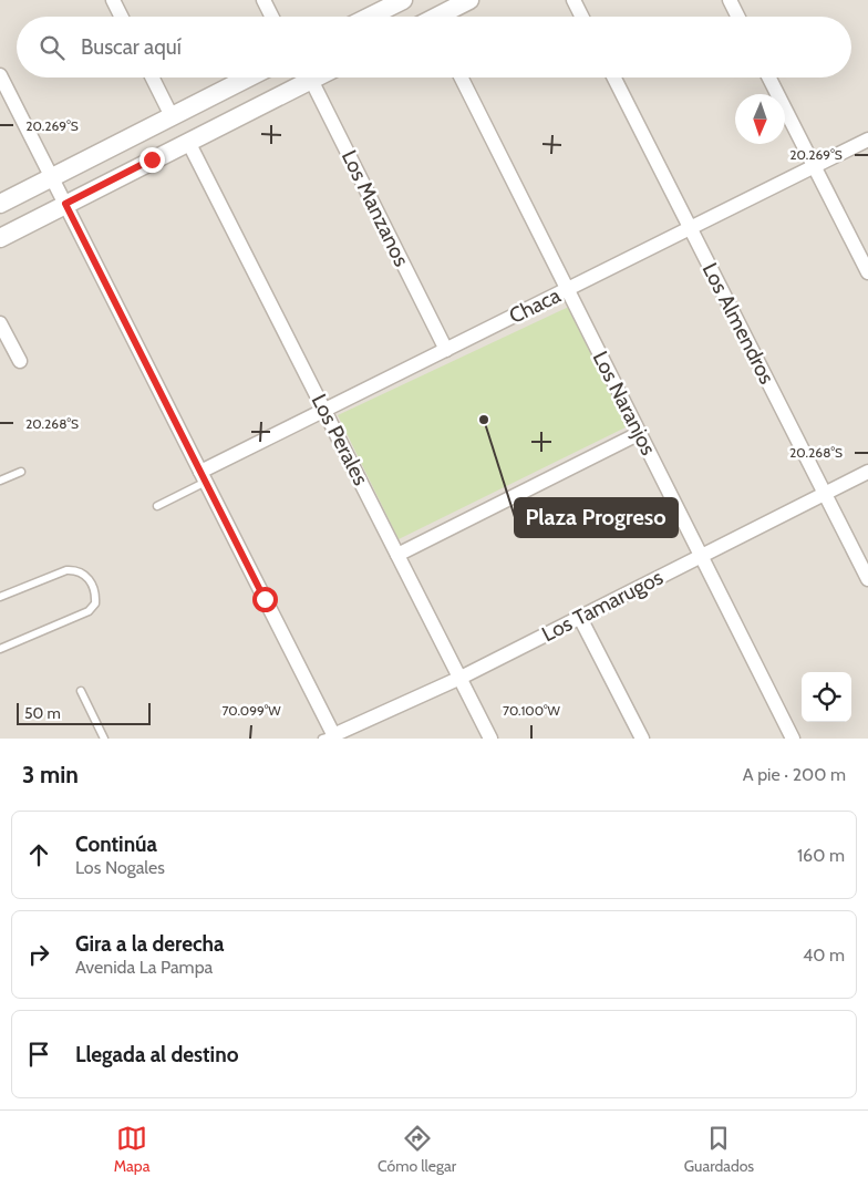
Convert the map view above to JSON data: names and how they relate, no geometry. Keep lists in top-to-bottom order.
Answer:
{
  "streets": {
    "street": [
      "Los Manzanos",
      "Chaca",
      "Los Almendros",
      "Los Naranjos",
      "Los Perales",
      "Los Tamarugos"
    ]
  },
  "crossings": [
    ["Los Manzanos", "Chaca"],
    ["Chaca", "Los Almendros"],
    ["Chaca", "Los Naranjos"],
    ["Chaca", "Los Perales"],
    ["Los Almendros", "Los Tamarugos"],
    ["Los Naranjos", "Los Tamarugos"],
    ["Los Perales", "Los Tamarugos"]
  ],
  "places": ["Plaza Progreso"],
  "scale_bar": "50 m",
  "north": "bottom",
  "page": {
    "search": "Buscar aquí",
    "scale": "50 m",
    "heading": ["3 min", "A pie · 200 m"],
    "list": [
      ["Continúa", "Los Nogales", "160 m"],
      ["Gira a la derecha", "Avenida La Pampa", "40 m"],
      "Llegada al destino"
    ],
    "nav": ["Mapa", "Cómo llegar", "Guardados"]
  },
  "coordinates": [
    "20.269°S",
    "20.268°S",
    "70.099°W",
    "70.100°W"
  ]
}
